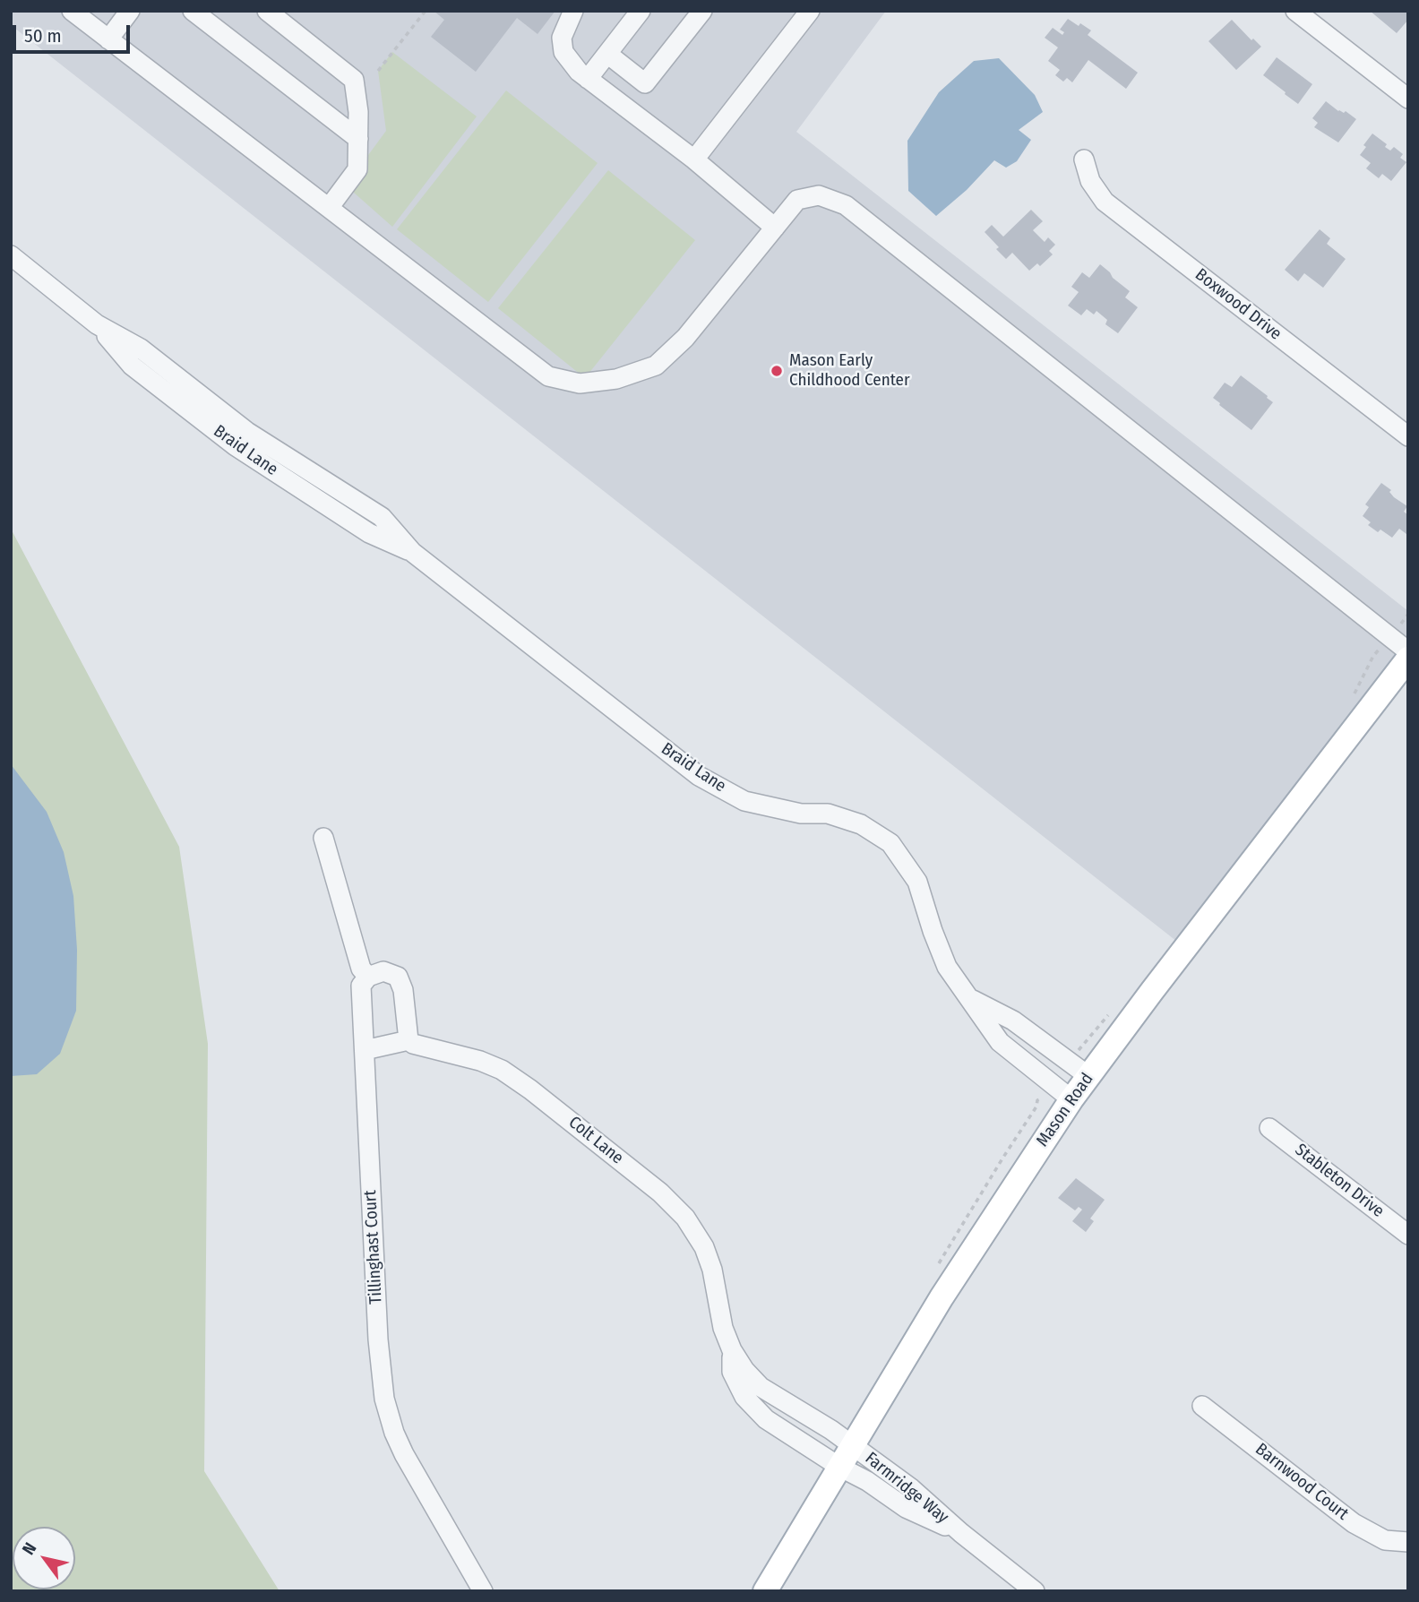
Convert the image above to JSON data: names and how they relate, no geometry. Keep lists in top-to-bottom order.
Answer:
{
  "streets": {
    "main road": ["Mason Road"],
    "street": [
      "Boxwood Drive",
      "Braid Lane",
      "Colt Lane",
      "Stableton Drive",
      "Tillinghast Court",
      "Barnwood Court",
      "Farmridge Way"
    ]
  },
  "crossings": [
    ["Braid Lane", "Mason Road"],
    ["Mason Road", "Colt Lane"],
    ["Mason Road", "Farmridge Way"],
    ["Colt Lane", "Farmridge Way"]
  ],
  "places": ["Mason Early Childhood Center"],
  "scale_bar": "50 m",
  "north": "top left"
}
